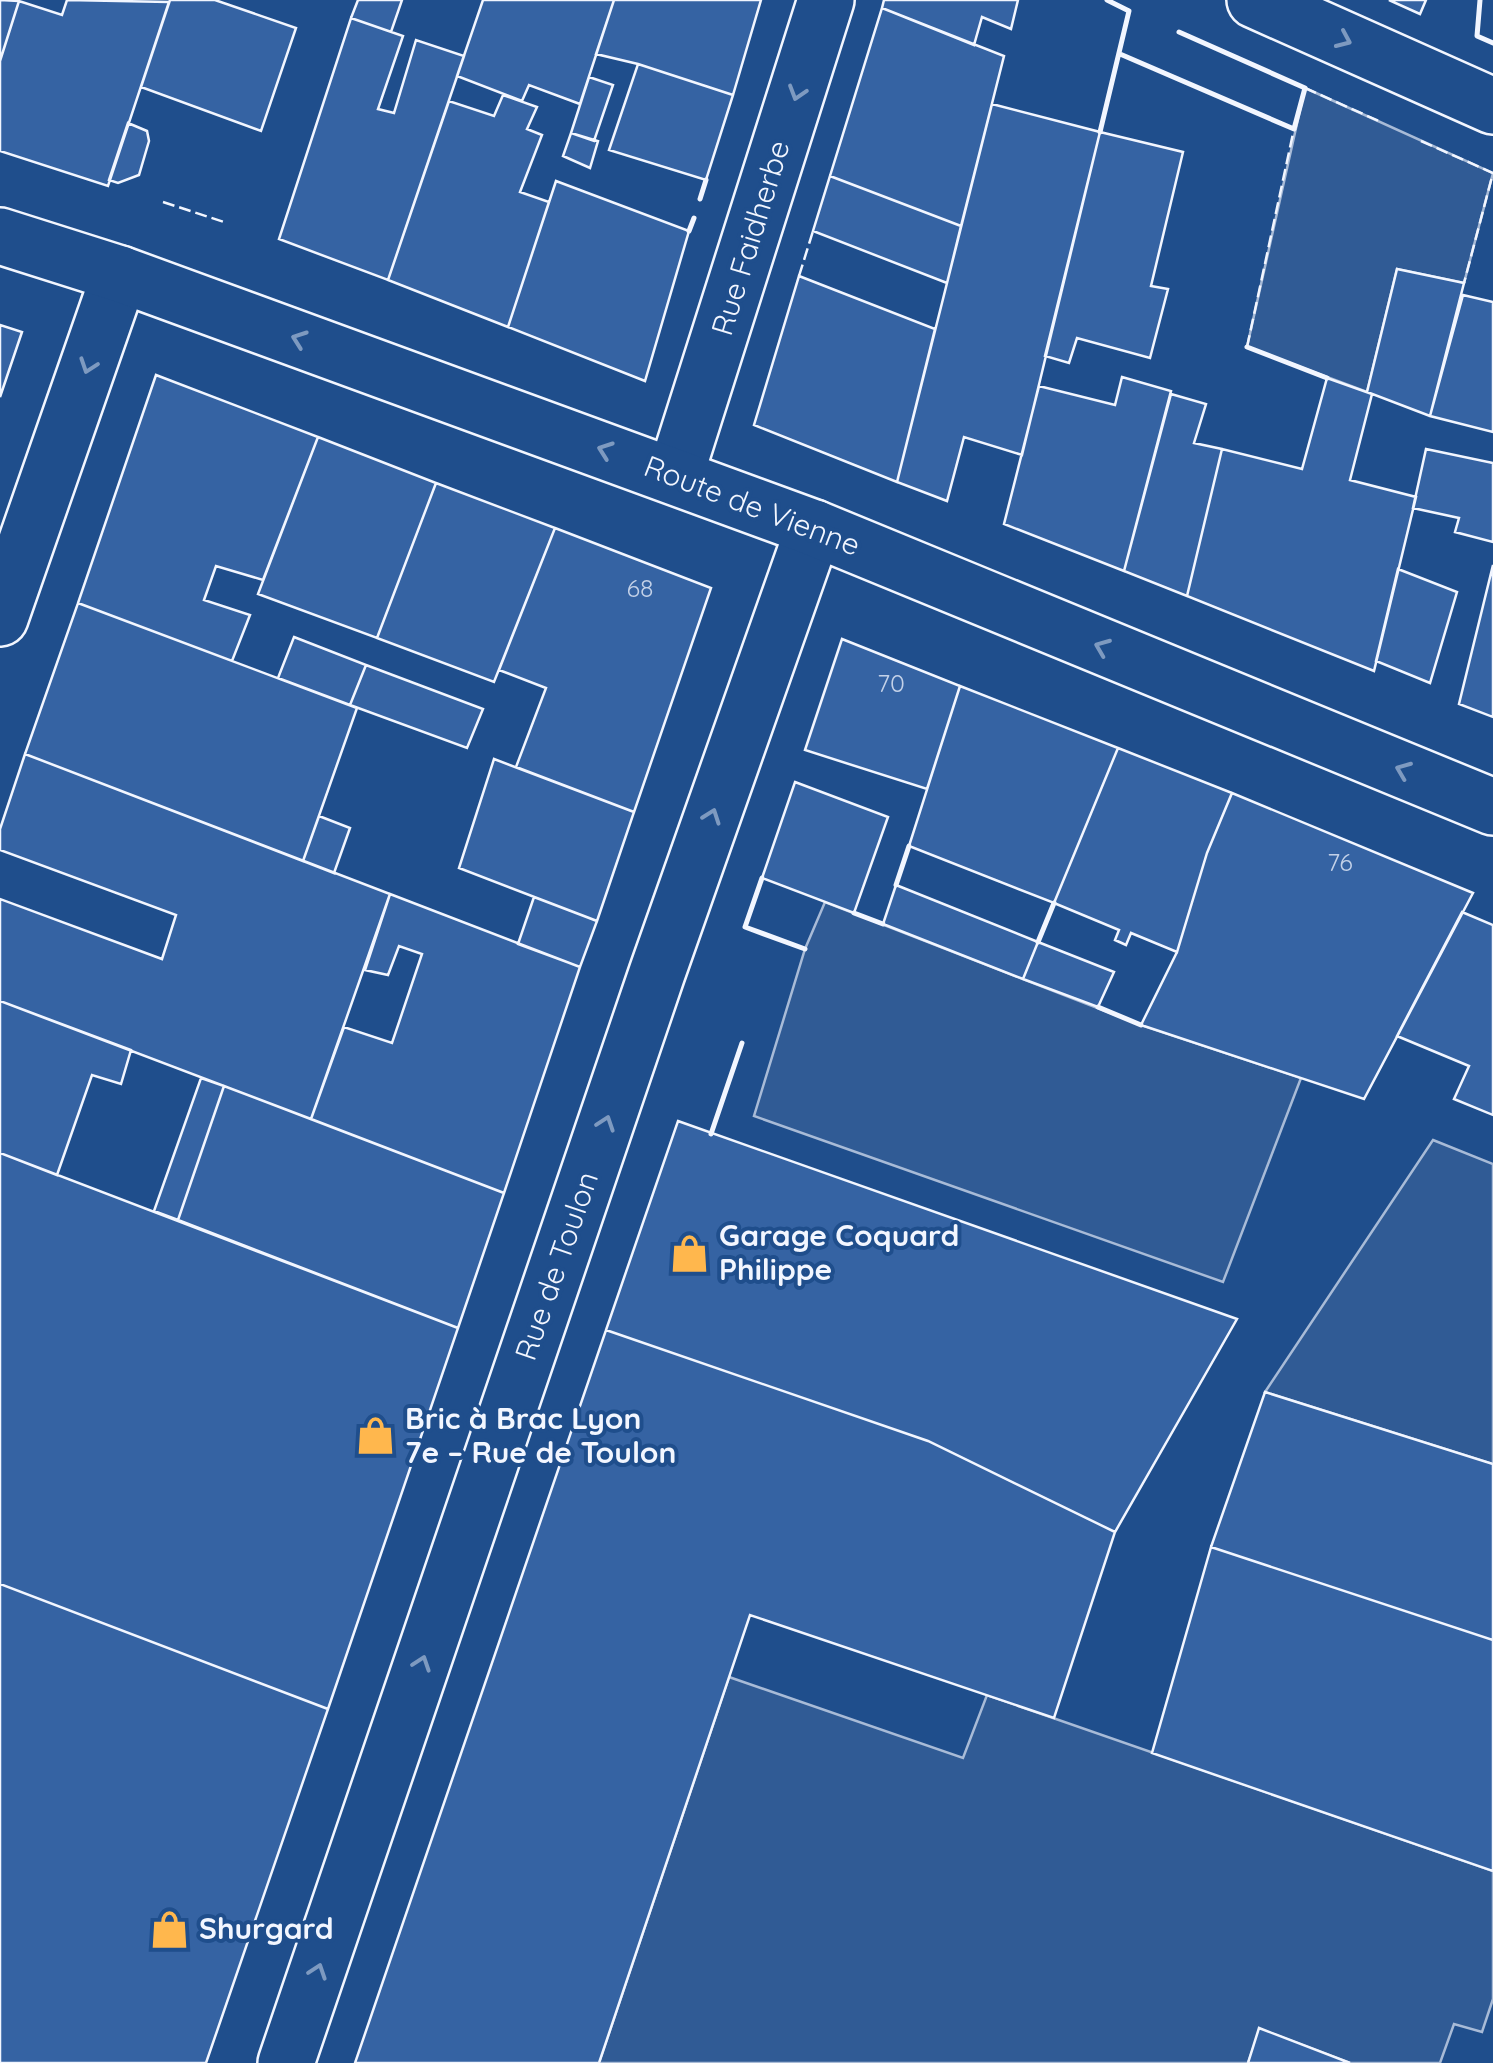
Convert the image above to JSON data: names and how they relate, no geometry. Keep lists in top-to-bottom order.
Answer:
{
  "streets": {
    "street": ["Rue Faidherbe", "Route de Vienne", "Rue de Toulon"]
  },
  "crossings": [
    ["Rue Faidherbe", "Route de Vienne"],
    ["Route de Vienne", "Rue de Toulon"]
  ],
  "one_way": ["Rue Faidherbe", "Route de Vienne", "Rue de Toulon"],
  "places": {
    "shop": ["Garage Coquard Philippe", "Bric à Brac Lyon 7e – Rue de Toulon", "Shurgard"]
  },
  "house_numbers": ["68", "70", "76"]
}
